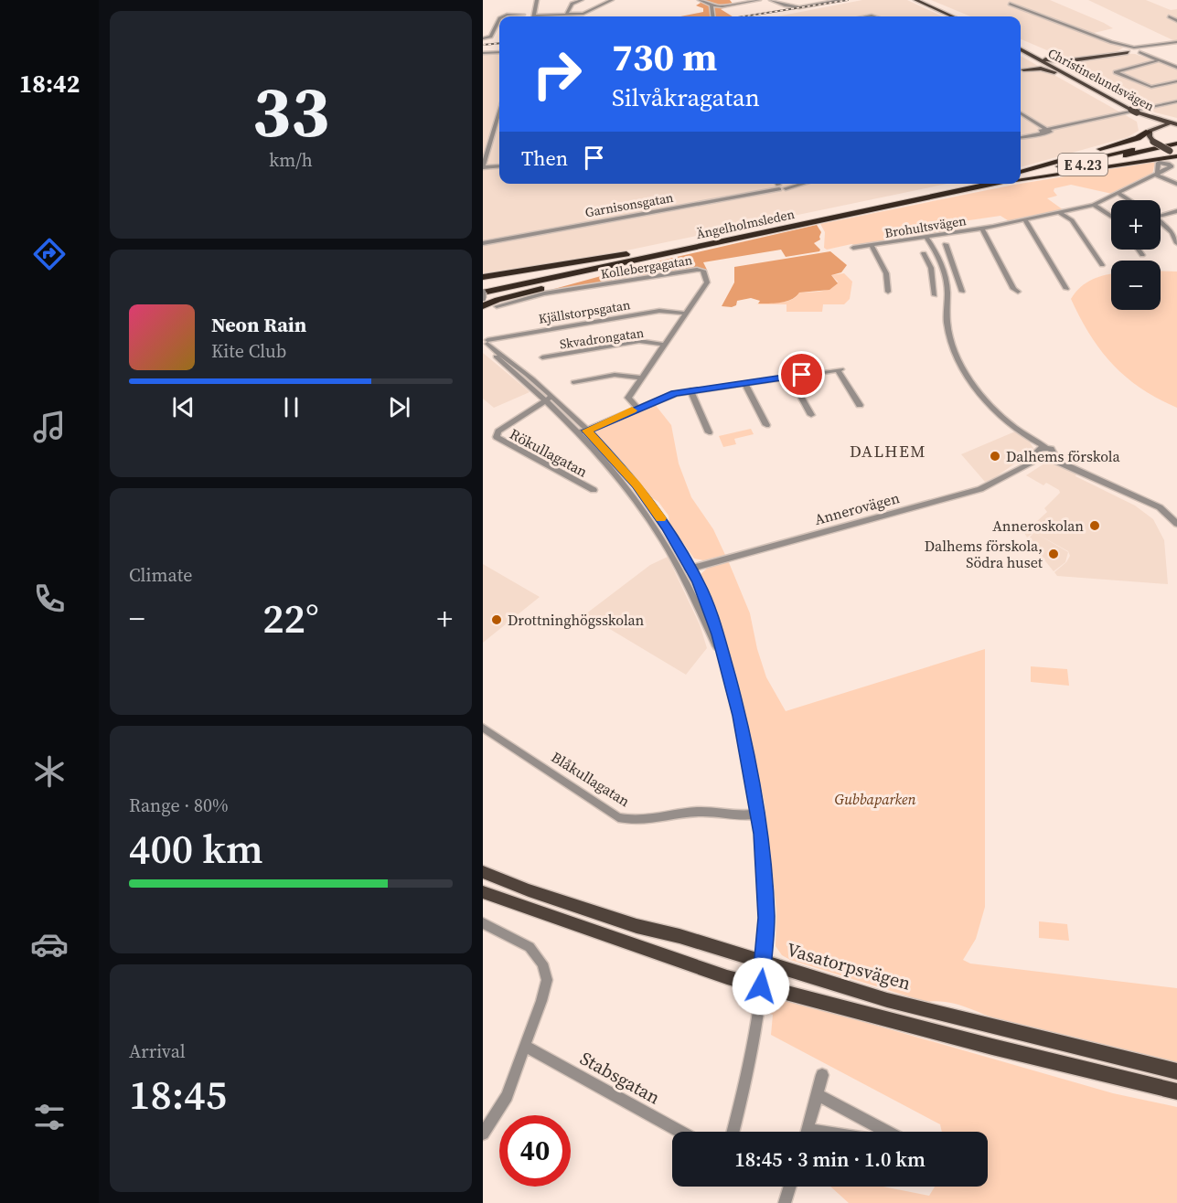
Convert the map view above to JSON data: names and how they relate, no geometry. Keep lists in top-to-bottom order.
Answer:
{
  "streets": {
    "highway": ["E 4.23", "Ängelholmsleden"],
    "main road": ["Christinelundsvägen", "Vasatorpsvägen"],
    "street": [
      "Garnisonsgatan",
      "Brohultsvägen",
      "Kollebergagatan",
      "Kjällstorpsgatan",
      "Skvadrongatan",
      "Rökullagatan",
      "Annerovägen",
      "Blåkullagatan",
      "Stabsgatan"
    ]
  },
  "crossings": [
    ["Kollebergagatan", "Kjällstorpsgatan"],
    ["Kollebergagatan", "Skvadrongatan"]
  ],
  "districts": ["DALHEM"],
  "parks": ["Gubbaparken"],
  "places": [
    "Dalhems förskola",
    "Anneroskolan",
    "Dalhems förskola, Södra huset",
    "Drottninghögsskolan"
  ],
  "page": {
    "tabs": "18:42",
    "tile": [
      ["33", "km/h"],
      "Climate",
      ["Range · 80%", "400 km"],
      ["Arrival", "18:45"]
    ],
    "turn": ["730 m", "Silvåkragatan"],
    "then": "Then",
    "map_buttons": ["+", "−"],
    "song": ["Neon Rain", "Kite Club"],
    "heat": ["−", "22°", "+"],
    "limit": "40",
    "trip": "18:45 · 3 min · 1.0 km"
  }
}
